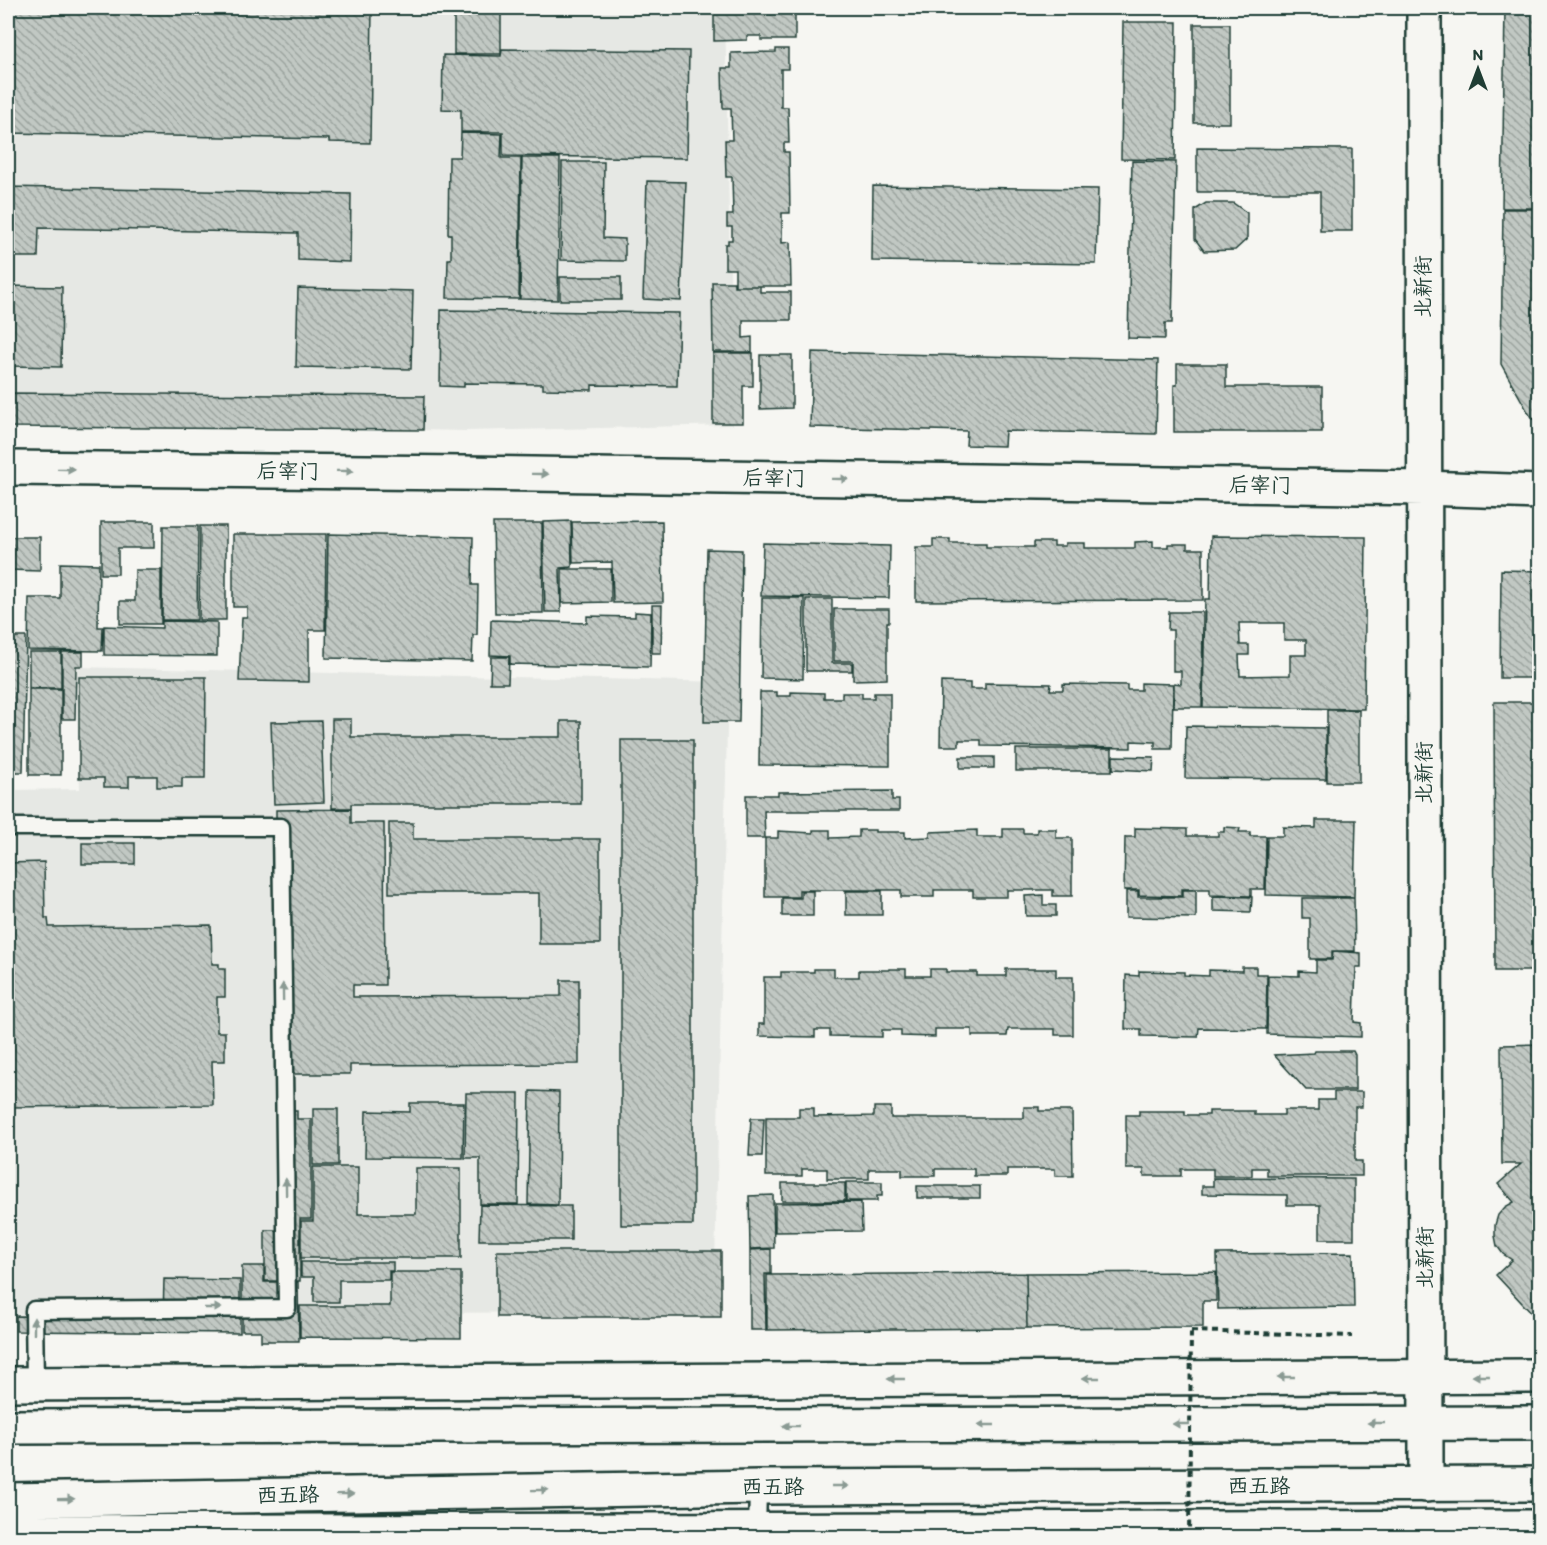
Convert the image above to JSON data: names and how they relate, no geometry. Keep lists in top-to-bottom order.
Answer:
{
  "streets": {
    "street": ["北新街", "后宰门", "西五路"]
  },
  "crossings": [
    ["北新街", "后宰门"],
    ["北新街", "西五路"]
  ],
  "one_way": ["后宰门"],
  "north": "top"
}
